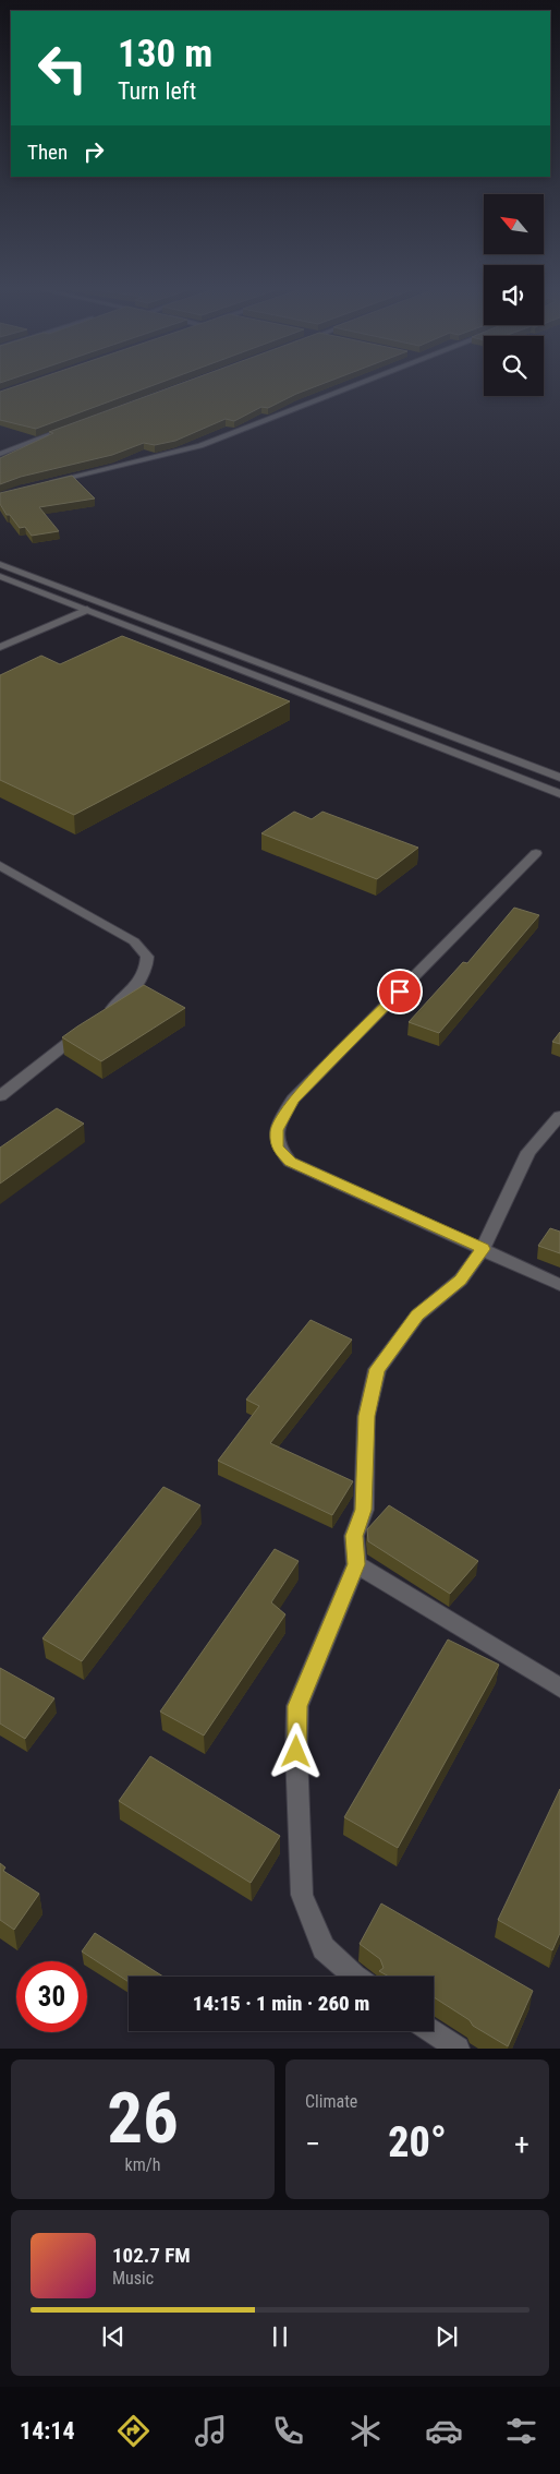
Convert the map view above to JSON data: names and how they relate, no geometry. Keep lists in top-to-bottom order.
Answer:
{
  "north": "top left",
  "page": {
    "turn": ["130 m", "Turn left"],
    "then": "Then",
    "limit": "30",
    "trip": "14:15 · 1 min · 260 m",
    "tile": [
      ["26", "km/h"],
      "Climate"
    ],
    "heat": ["−", "20°", "+"],
    "song": ["102.7 FM", "Music"],
    "tabs": "14:14"
  }
}
